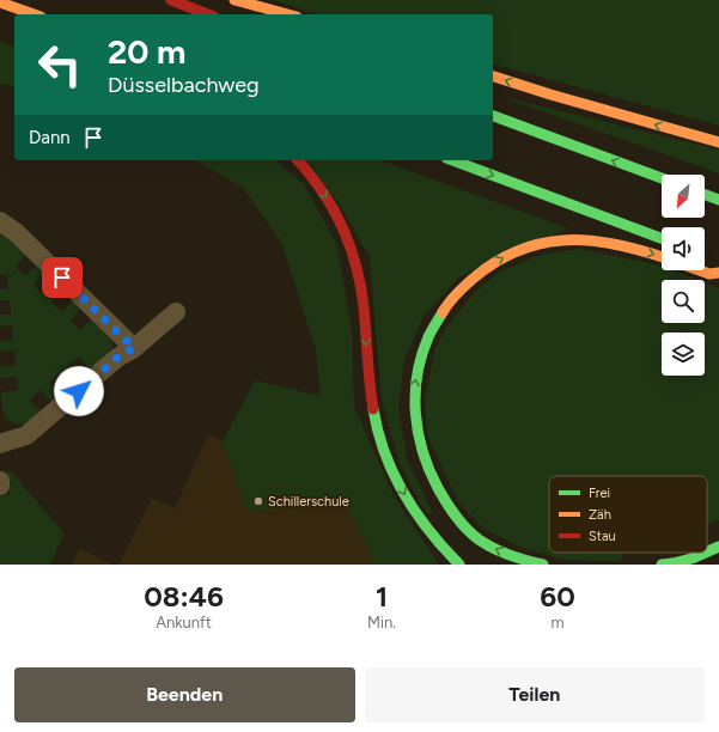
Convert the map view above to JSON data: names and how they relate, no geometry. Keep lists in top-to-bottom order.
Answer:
{
  "places": ["Schillerschule"],
  "legend": ["Frei", "Zäh", "Stau"],
  "north": "bottom left",
  "page": {
    "turn": ["20 m", "Düsselbachweg"],
    "then": "Dann",
    "eta": [
      "08:46",
      "Ankunft",
      "1",
      "Min.",
      "60",
      "m"
    ],
    "buttons": ["Beenden", "Teilen"]
  }
}
